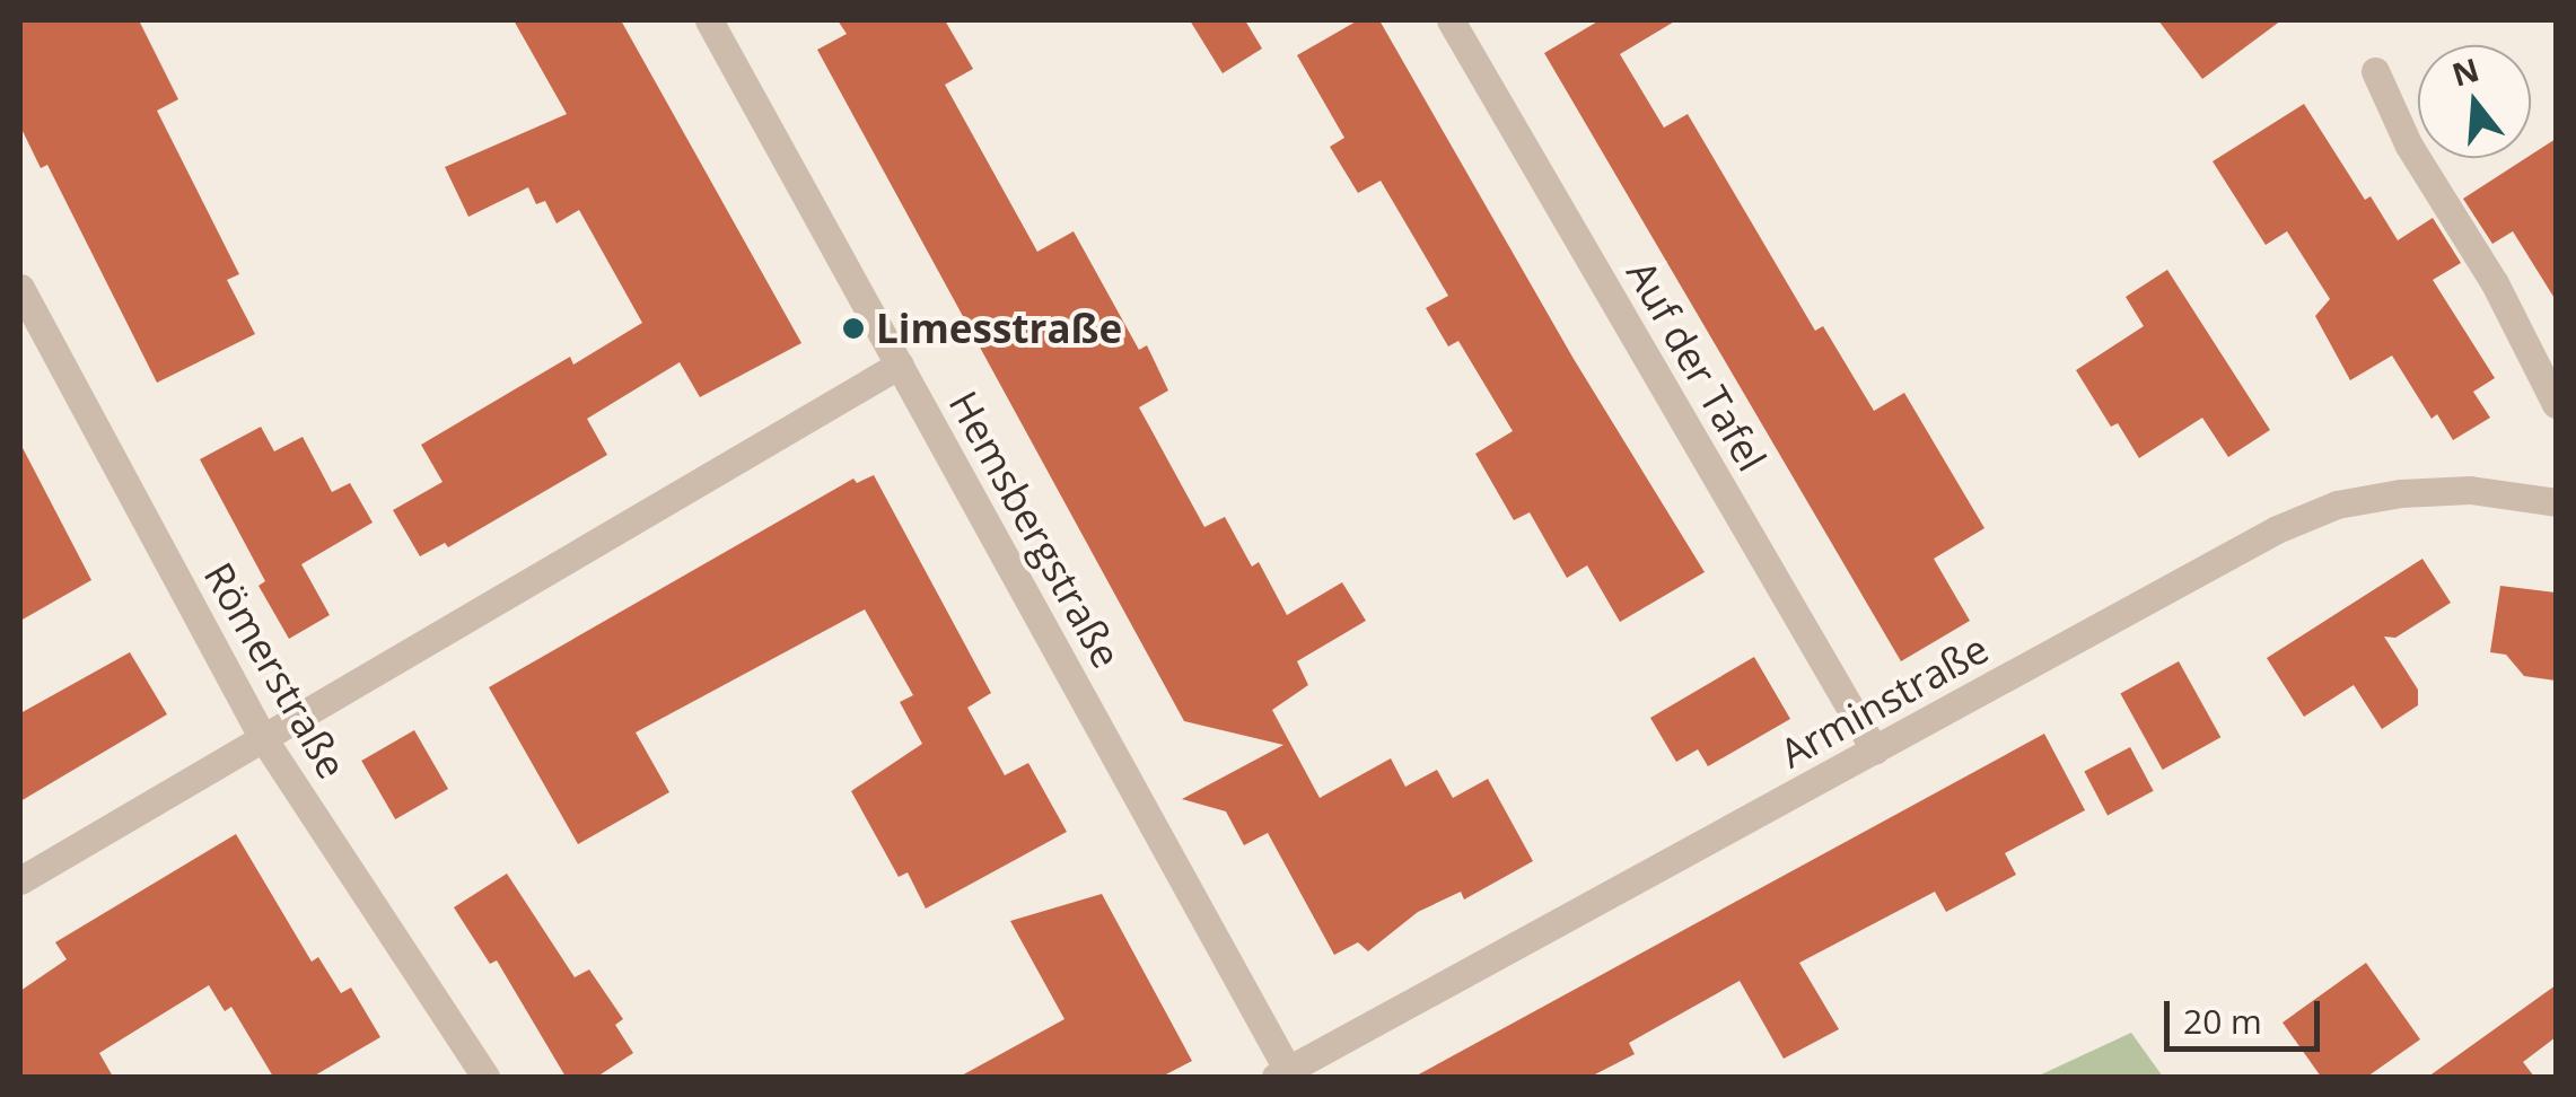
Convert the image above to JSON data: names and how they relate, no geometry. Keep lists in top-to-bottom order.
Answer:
{
  "streets": {
    "street": [
      "Auf der Tafel",
      "Hemsbergstraße",
      "Römerstraße",
      "Arminstraße"
    ]
  },
  "crossings": [
    ["Auf der Tafel", "Arminstraße"],
    ["Hemsbergstraße", "Arminstraße"]
  ],
  "places": ["Limesstraße"],
  "scale_bar": "20 m",
  "north": "top"
}
